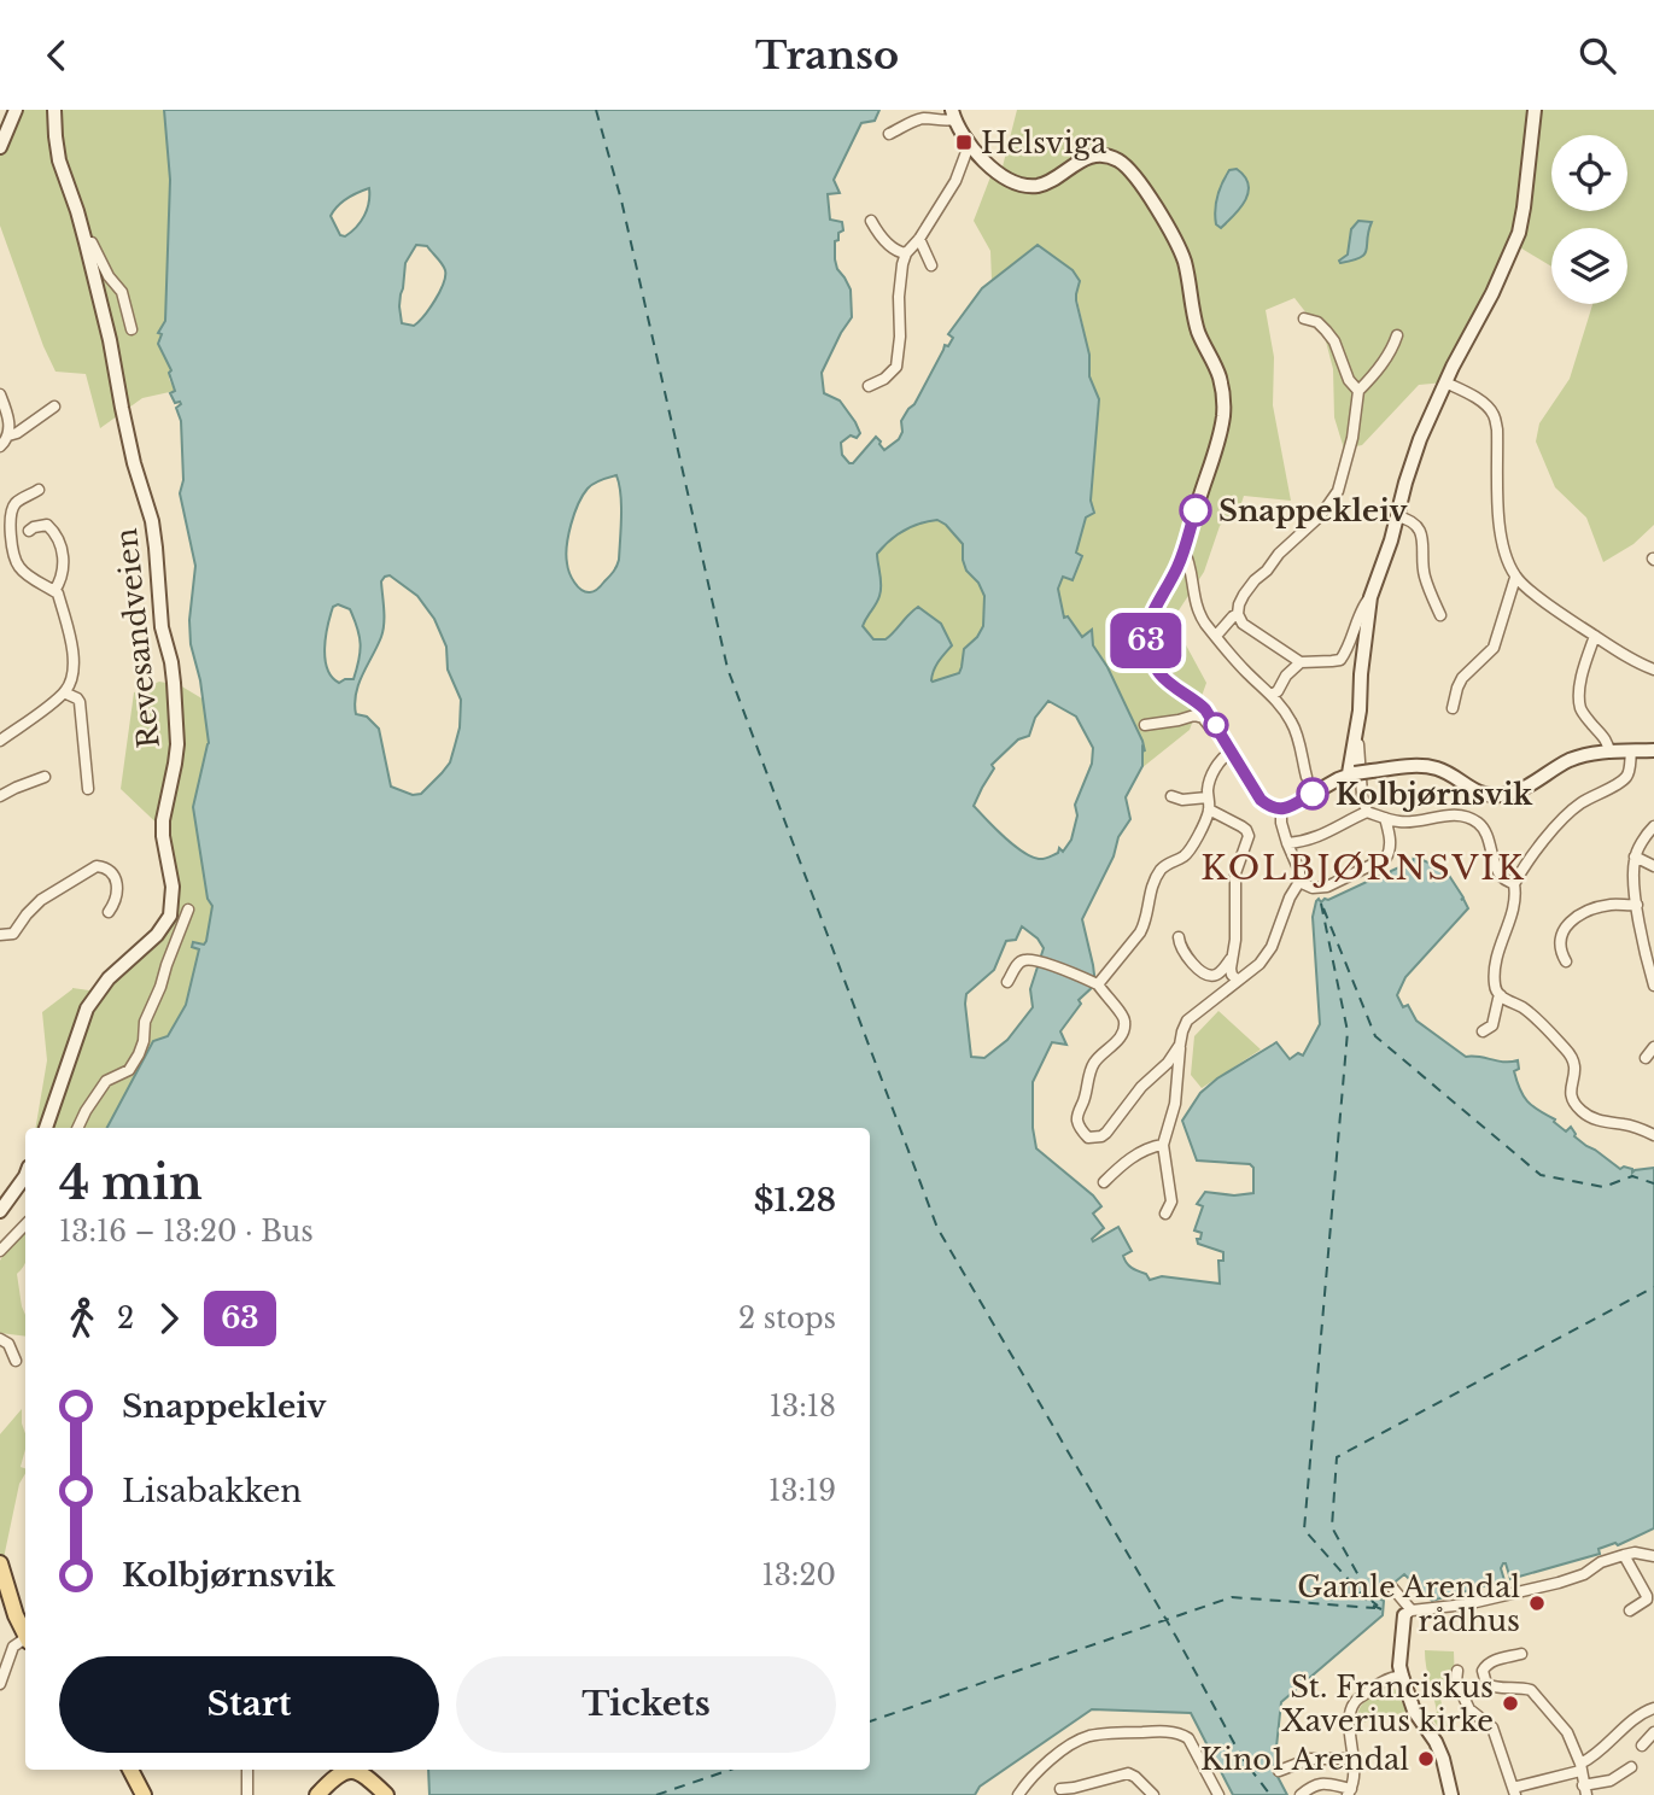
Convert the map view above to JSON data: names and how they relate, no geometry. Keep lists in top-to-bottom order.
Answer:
{
  "streets": {
    "main road": ["Revesandveien"]
  },
  "districts": ["KOLBJØRNSVIK"],
  "places": {
    "transit": ["Helsviga"],
    "other": [
      "Snappekleiv",
      "Kolbjørnsvik",
      "Gamle Arendal rådhus",
      "St. Franciskus Xaverius kirke",
      "Kino1 Arendal"
    ]
  },
  "lines": ["bus line 63"],
  "page": {
    "header": "Transo",
    "on_map": "63",
    "heading": ["4 min", "13:16 – 13:20 · Bus", "$1.28"],
    "legs": ["2", "63", "2 stops"],
    "list": [
      {
        "name": "Snappekleiv",
        "value": "13:18"
      },
      {
        "name": "Lisabakken",
        "value": "13:19"
      },
      {
        "name": "Kolbjørnsvik",
        "value": "13:20"
      }
    ],
    "buttons": ["Start", "Tickets"]
  }
}
